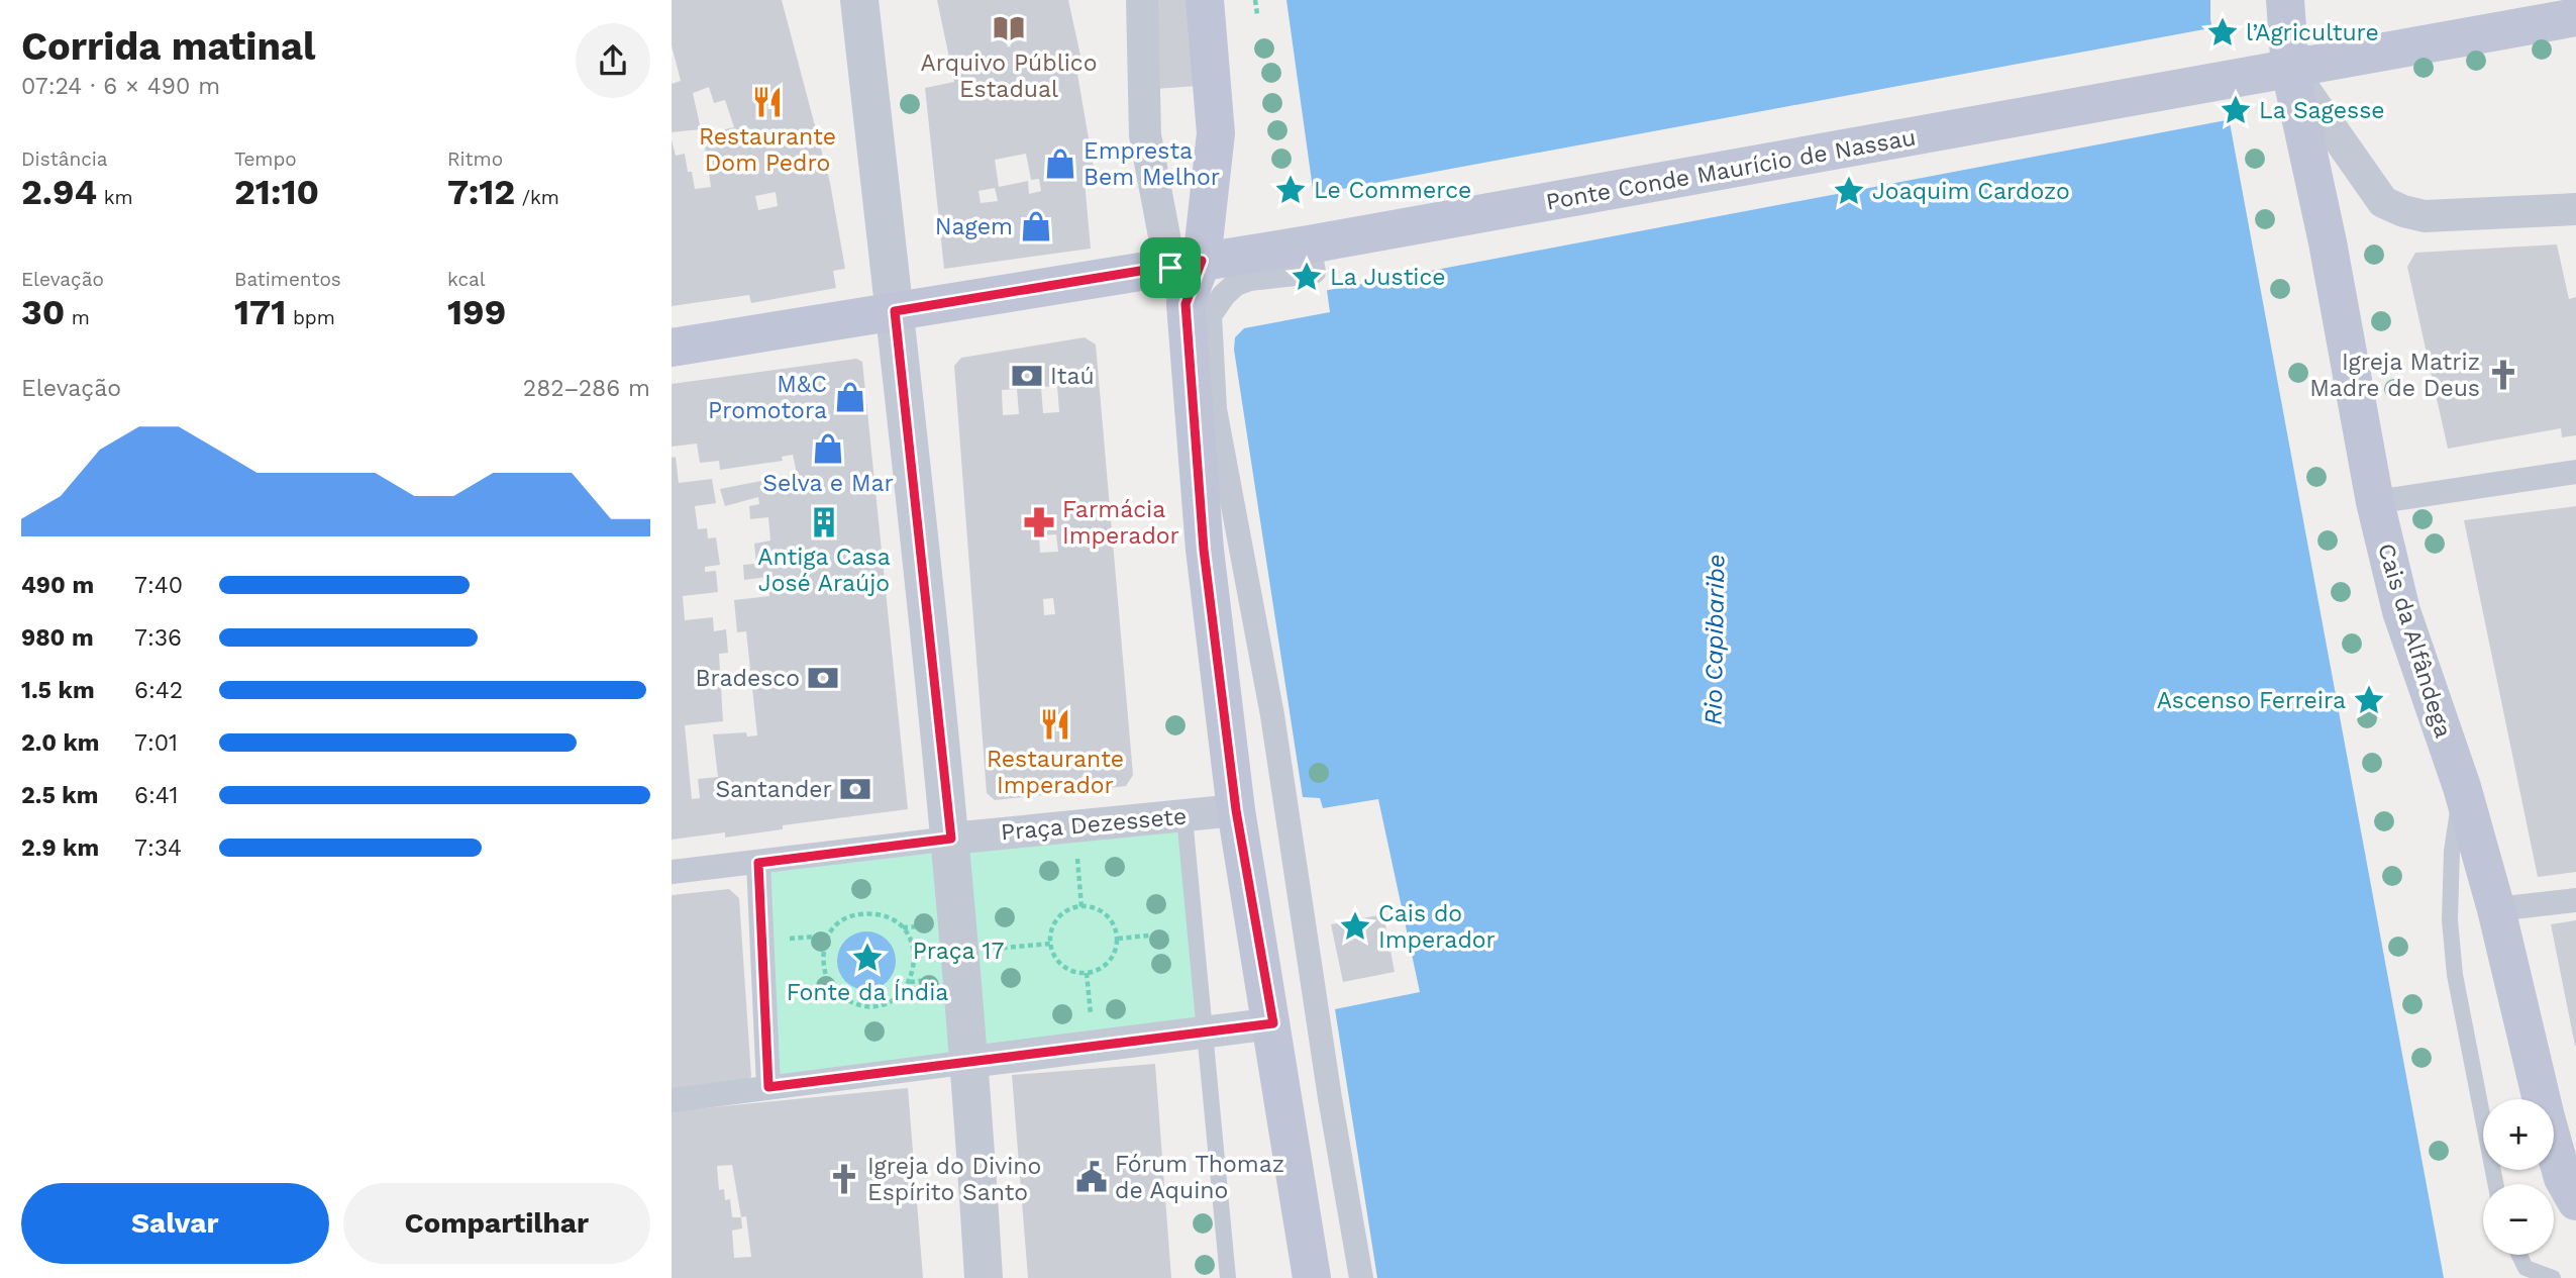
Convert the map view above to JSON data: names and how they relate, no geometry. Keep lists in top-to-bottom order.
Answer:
{
  "streets": {
    "main road": ["Ponte Conde Maurício de Nassau", "Cais da Alfândega"],
    "street": ["Praça Dezessete"]
  },
  "crossings": [
    ["Ponte Conde Maurício de Nassau", "Cais da Alfândega"]
  ],
  "water": ["Rio Capibaribe"],
  "parks": ["Praça 17"],
  "places": {
    "library": ["Arquivo Público Estadual"],
    "place": [
      "l’Agriculture",
      "La Sagesse",
      "Le Commerce",
      "Joaquim Cardozo",
      "La Justice",
      "Ascenso Ferreira",
      "Cais do Imperador",
      "Fonte da Índia"
    ],
    "restaurant": ["Restaurante Dom Pedro", "Restaurante Imperador"],
    "shop": [
      "Empresta Bem Melhor",
      "Nagem",
      "M&C Promotora",
      "Selva e Mar"
    ],
    "church": ["Igreja Matriz Madre de Deus", "Igreja do Divino Espírito Santo"],
    "bank": ["Itaú", "Bradesco", "Santander"],
    "building": ["Antiga Casa José Araújo"],
    "pharmacy": ["Farmácia Imperador"],
    "public building": ["Fórum Thomaz de Aquino"]
  },
  "page": {
    "heading": ["Corrida matinal", "07:24 · 6 × 490 m"],
    "stats": [
      ["Distância", "2.94 km"],
      ["Tempo", "21:10"],
      ["Ritmo", "7:12 /km"],
      ["Elevação", "30 m"],
      ["Batimentos", "171 bpm"],
      ["kcal", "199"]
    ],
    "chart": ["Elevação", "282–286 m"],
    "list": [
      {
        "name": "490 m",
        "note": "7:40"
      },
      {
        "name": "980 m",
        "note": "7:36"
      },
      {
        "name": "1.5 km",
        "note": "6:42"
      },
      {
        "name": "2.0 km",
        "note": "7:01"
      },
      {
        "name": "2.5 km",
        "note": "6:41"
      },
      {
        "name": "2.9 km",
        "note": "7:34"
      }
    ],
    "map_buttons": ["+", "−"],
    "buttons": ["Salvar", "Compartilhar"]
  }
}
